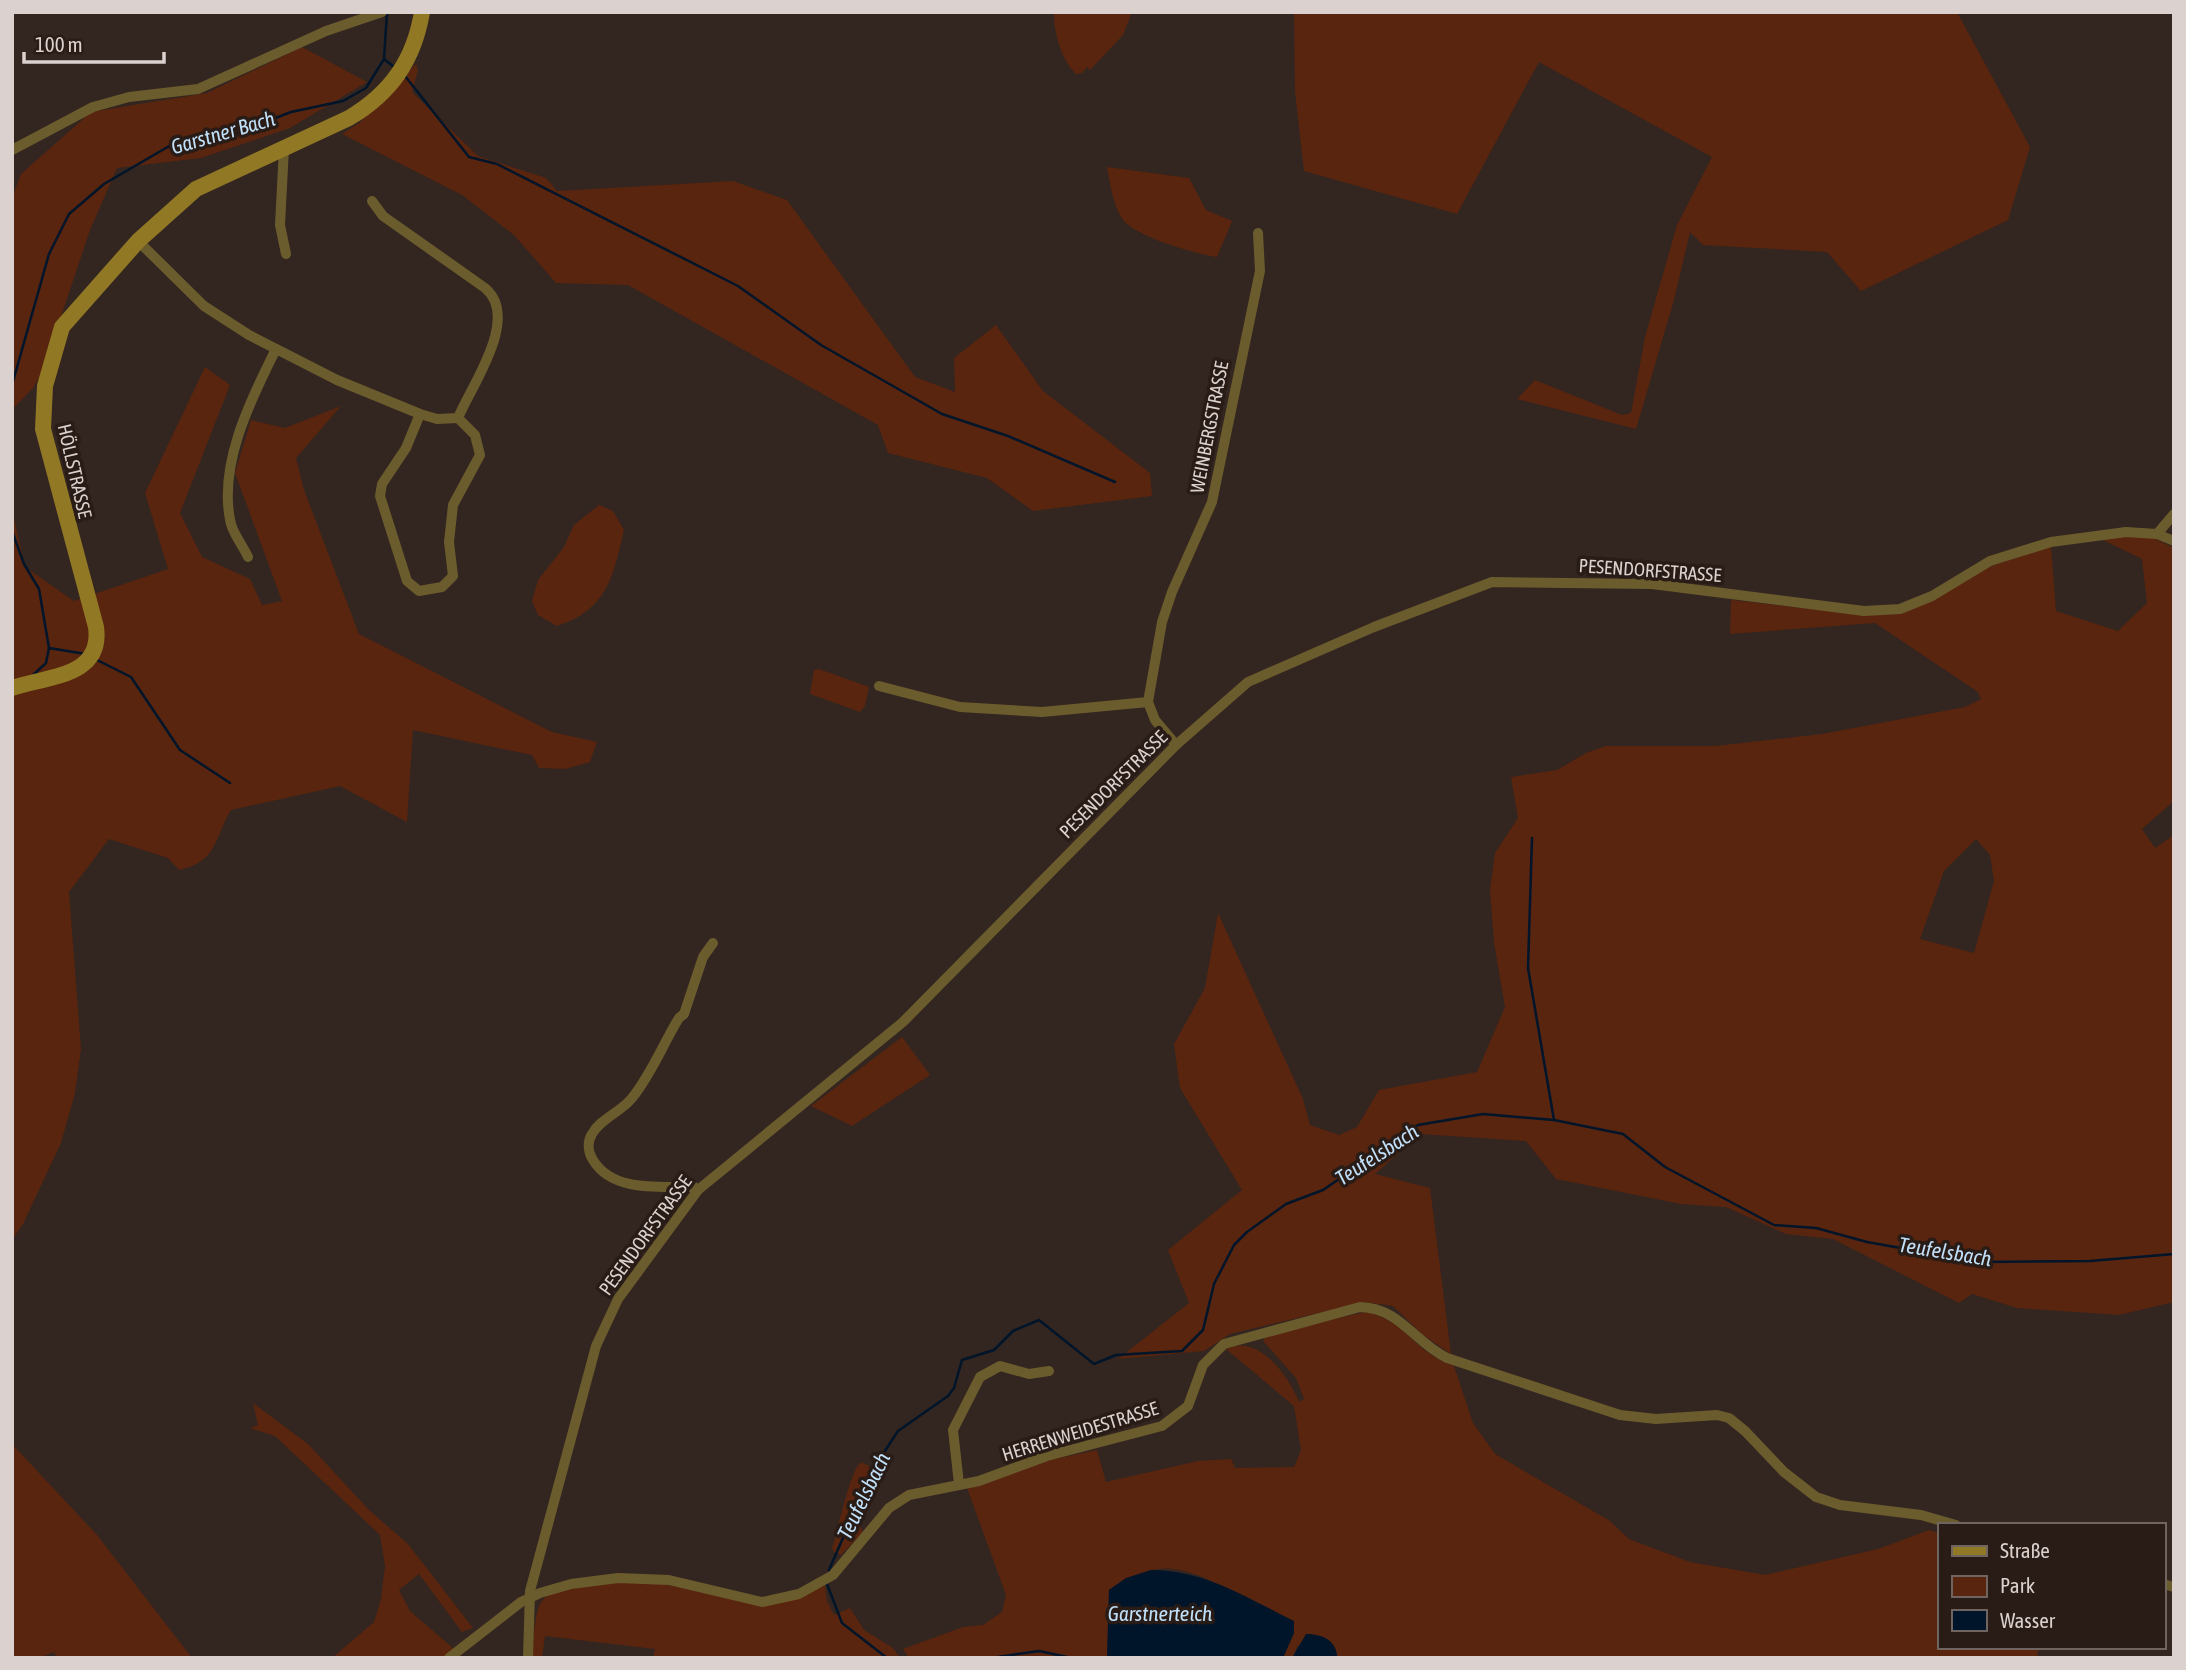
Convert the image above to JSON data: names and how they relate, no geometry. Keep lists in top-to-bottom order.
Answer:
{
  "streets": {
    "street": [
      "WEINBERGSTRASSE",
      "HÖLLSTRASSE",
      "PESENDORFSTRASSE",
      "HERRENWEIDESTRASSE"
    ]
  },
  "crossings": [
    ["PESENDORFSTRASSE", "HERRENWEIDESTRASSE"]
  ],
  "water": ["Garstner Bach", "Teufelsbach", "Garstnerteich"],
  "legend": ["Straße", "Park", "Wasser"],
  "scale_bar": "100 m"
}
